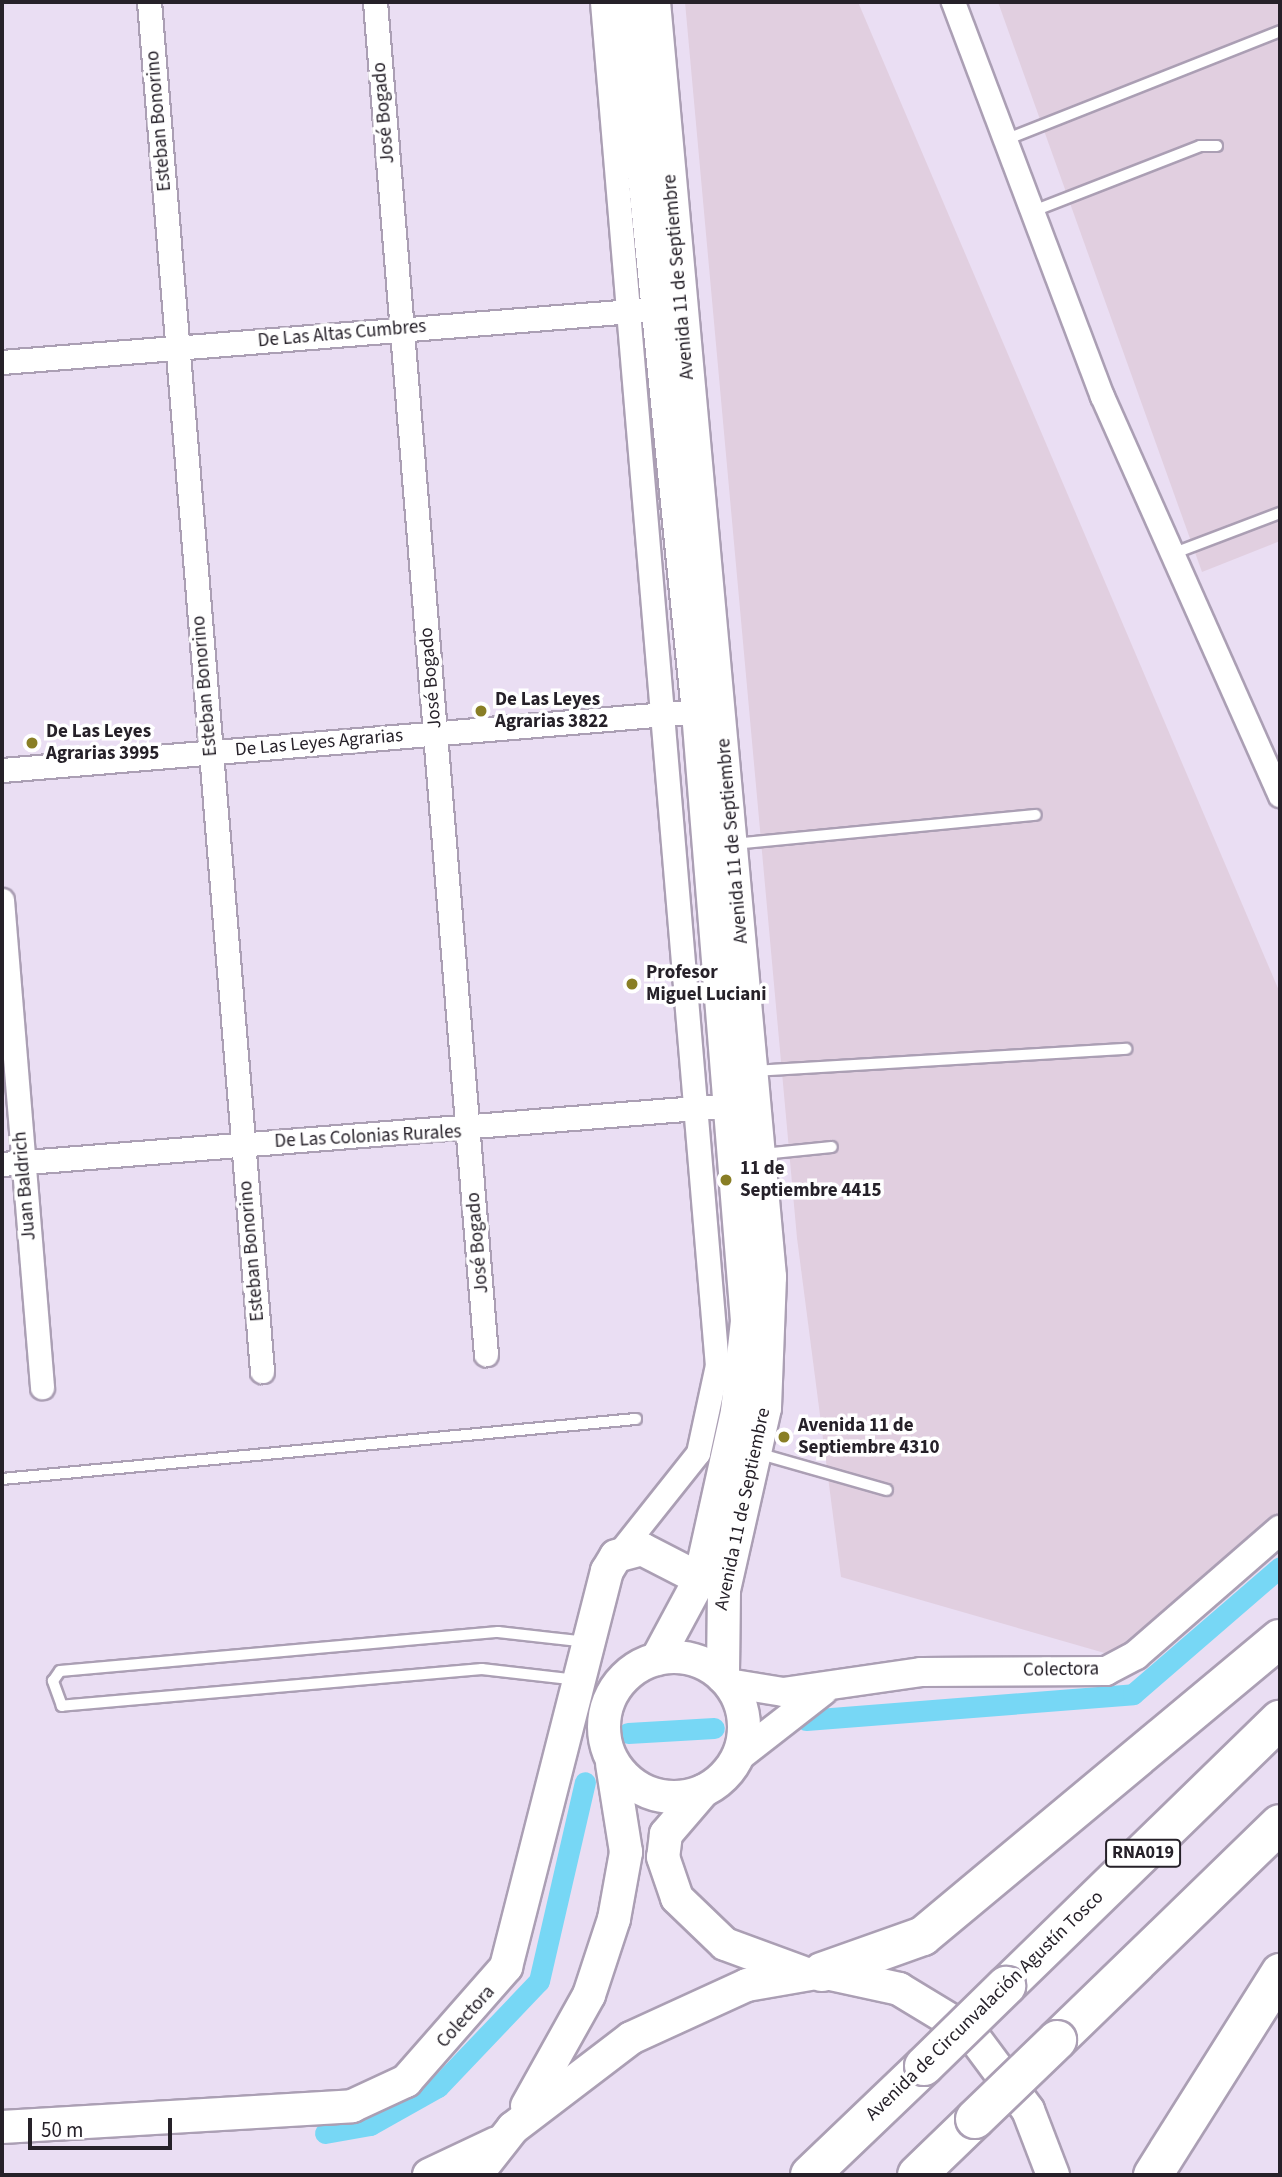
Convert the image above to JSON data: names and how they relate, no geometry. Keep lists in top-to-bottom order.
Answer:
{
  "streets": {
    "highway": ["RNA019", "Avenida de Circunvalación Agustín Tosco"],
    "main road": ["Avenida 11 de Septiembre", "Colectora"],
    "street": [
      "José Bogado",
      "Esteban Bonorino",
      "De Las Altas Cumbres",
      "De Las Leyes Agrarias",
      "De Las Colonias Rurales",
      "Juan Baldrich"
    ]
  },
  "crossings": [
    ["José Bogado", "De Las Altas Cumbres"],
    ["José Bogado", "De Las Leyes Agrarias"],
    ["José Bogado", "De Las Colonias Rurales"],
    ["Esteban Bonorino", "De Las Altas Cumbres"],
    ["Esteban Bonorino", "De Las Leyes Agrarias"],
    ["Esteban Bonorino", "De Las Colonias Rurales"],
    ["Avenida 11 de Septiembre", "De Las Altas Cumbres"],
    ["Avenida 11 de Septiembre", "De Las Leyes Agrarias"],
    ["Avenida 11 de Septiembre", "De Las Colonias Rurales"],
    ["Avenida 11 de Septiembre", "Colectora"],
    ["De Las Colonias Rurales", "Juan Baldrich"]
  ],
  "places": [
    "De Las Leyes Agrarias 3822",
    "De Las Leyes Agrarias 3995",
    "Profesor Miguel Luciani",
    "11 de Septiembre 4415",
    "Avenida 11 de Septiembre 4310"
  ],
  "scale_bar": "50 m"
}
